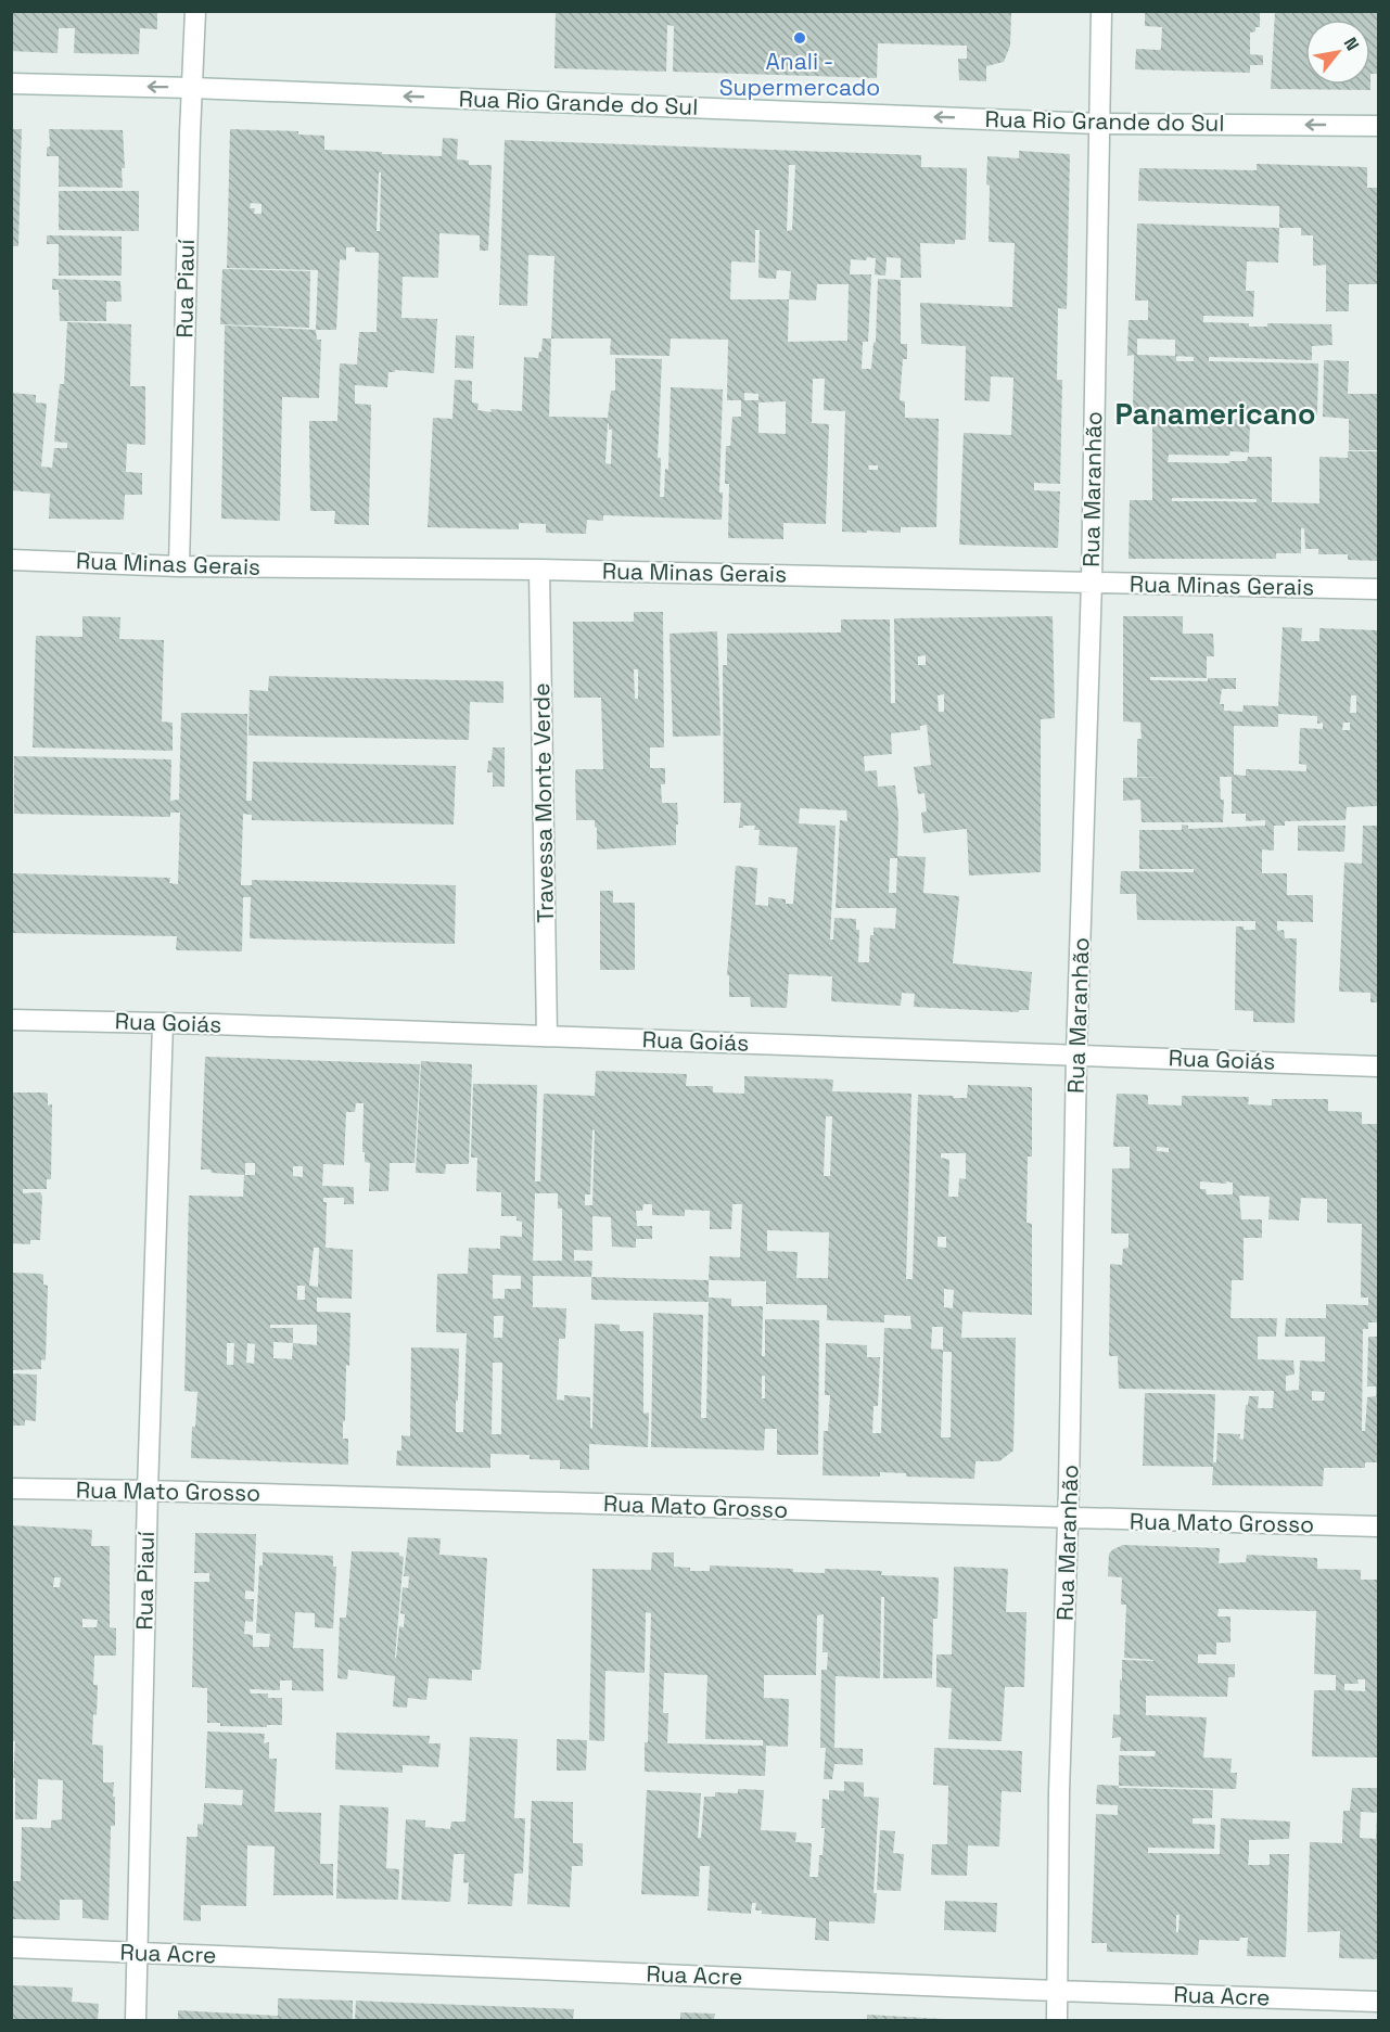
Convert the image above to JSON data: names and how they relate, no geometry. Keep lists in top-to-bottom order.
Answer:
{
  "streets": {
    "street": [
      "Rua Rio Grande do Sul",
      "Rua Piauí",
      "Rua Maranhão",
      "Rua Minas Gerais",
      "Travessa Monte Verde",
      "Rua Goiás",
      "Rua Mato Grosso",
      "Rua Acre"
    ]
  },
  "crossings": [
    ["Rua Rio Grande do Sul", "Rua Piauí"],
    ["Rua Rio Grande do Sul", "Rua Maranhão"],
    ["Rua Piauí", "Rua Minas Gerais"],
    ["Rua Piauí", "Rua Goiás"],
    ["Rua Piauí", "Rua Mato Grosso"],
    ["Rua Piauí", "Rua Acre"],
    ["Rua Maranhão", "Rua Minas Gerais"],
    ["Rua Maranhão", "Rua Goiás"],
    ["Rua Maranhão", "Rua Mato Grosso"],
    ["Rua Maranhão", "Rua Acre"],
    ["Rua Minas Gerais", "Travessa Monte Verde"],
    ["Travessa Monte Verde", "Rua Goiás"]
  ],
  "one_way": ["Rua Rio Grande do Sul"],
  "districts": ["Panamericano"],
  "places": ["Anali - Supermercado"],
  "north": "top right"
}
